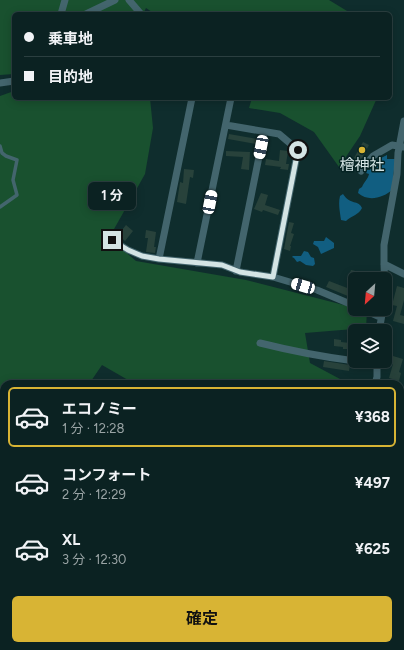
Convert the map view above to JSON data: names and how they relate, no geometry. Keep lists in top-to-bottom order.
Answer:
{
  "places": ["檜神社"],
  "north": "bottom left",
  "page": {
    "banner": ["乗車地", "目的地"],
    "bubble": "1 分",
    "list": [
      {
        "name": "エコノミー",
        "note": "1 分 · 12:28",
        "value": "¥368"
      },
      {
        "name": "コンフォート",
        "note": "2 分 · 12:29",
        "value": "¥497"
      },
      {
        "name": "XL",
        "note": "3 分 · 12:30",
        "value": "¥625"
      }
    ],
    "buttons": "確定"
  }
}
